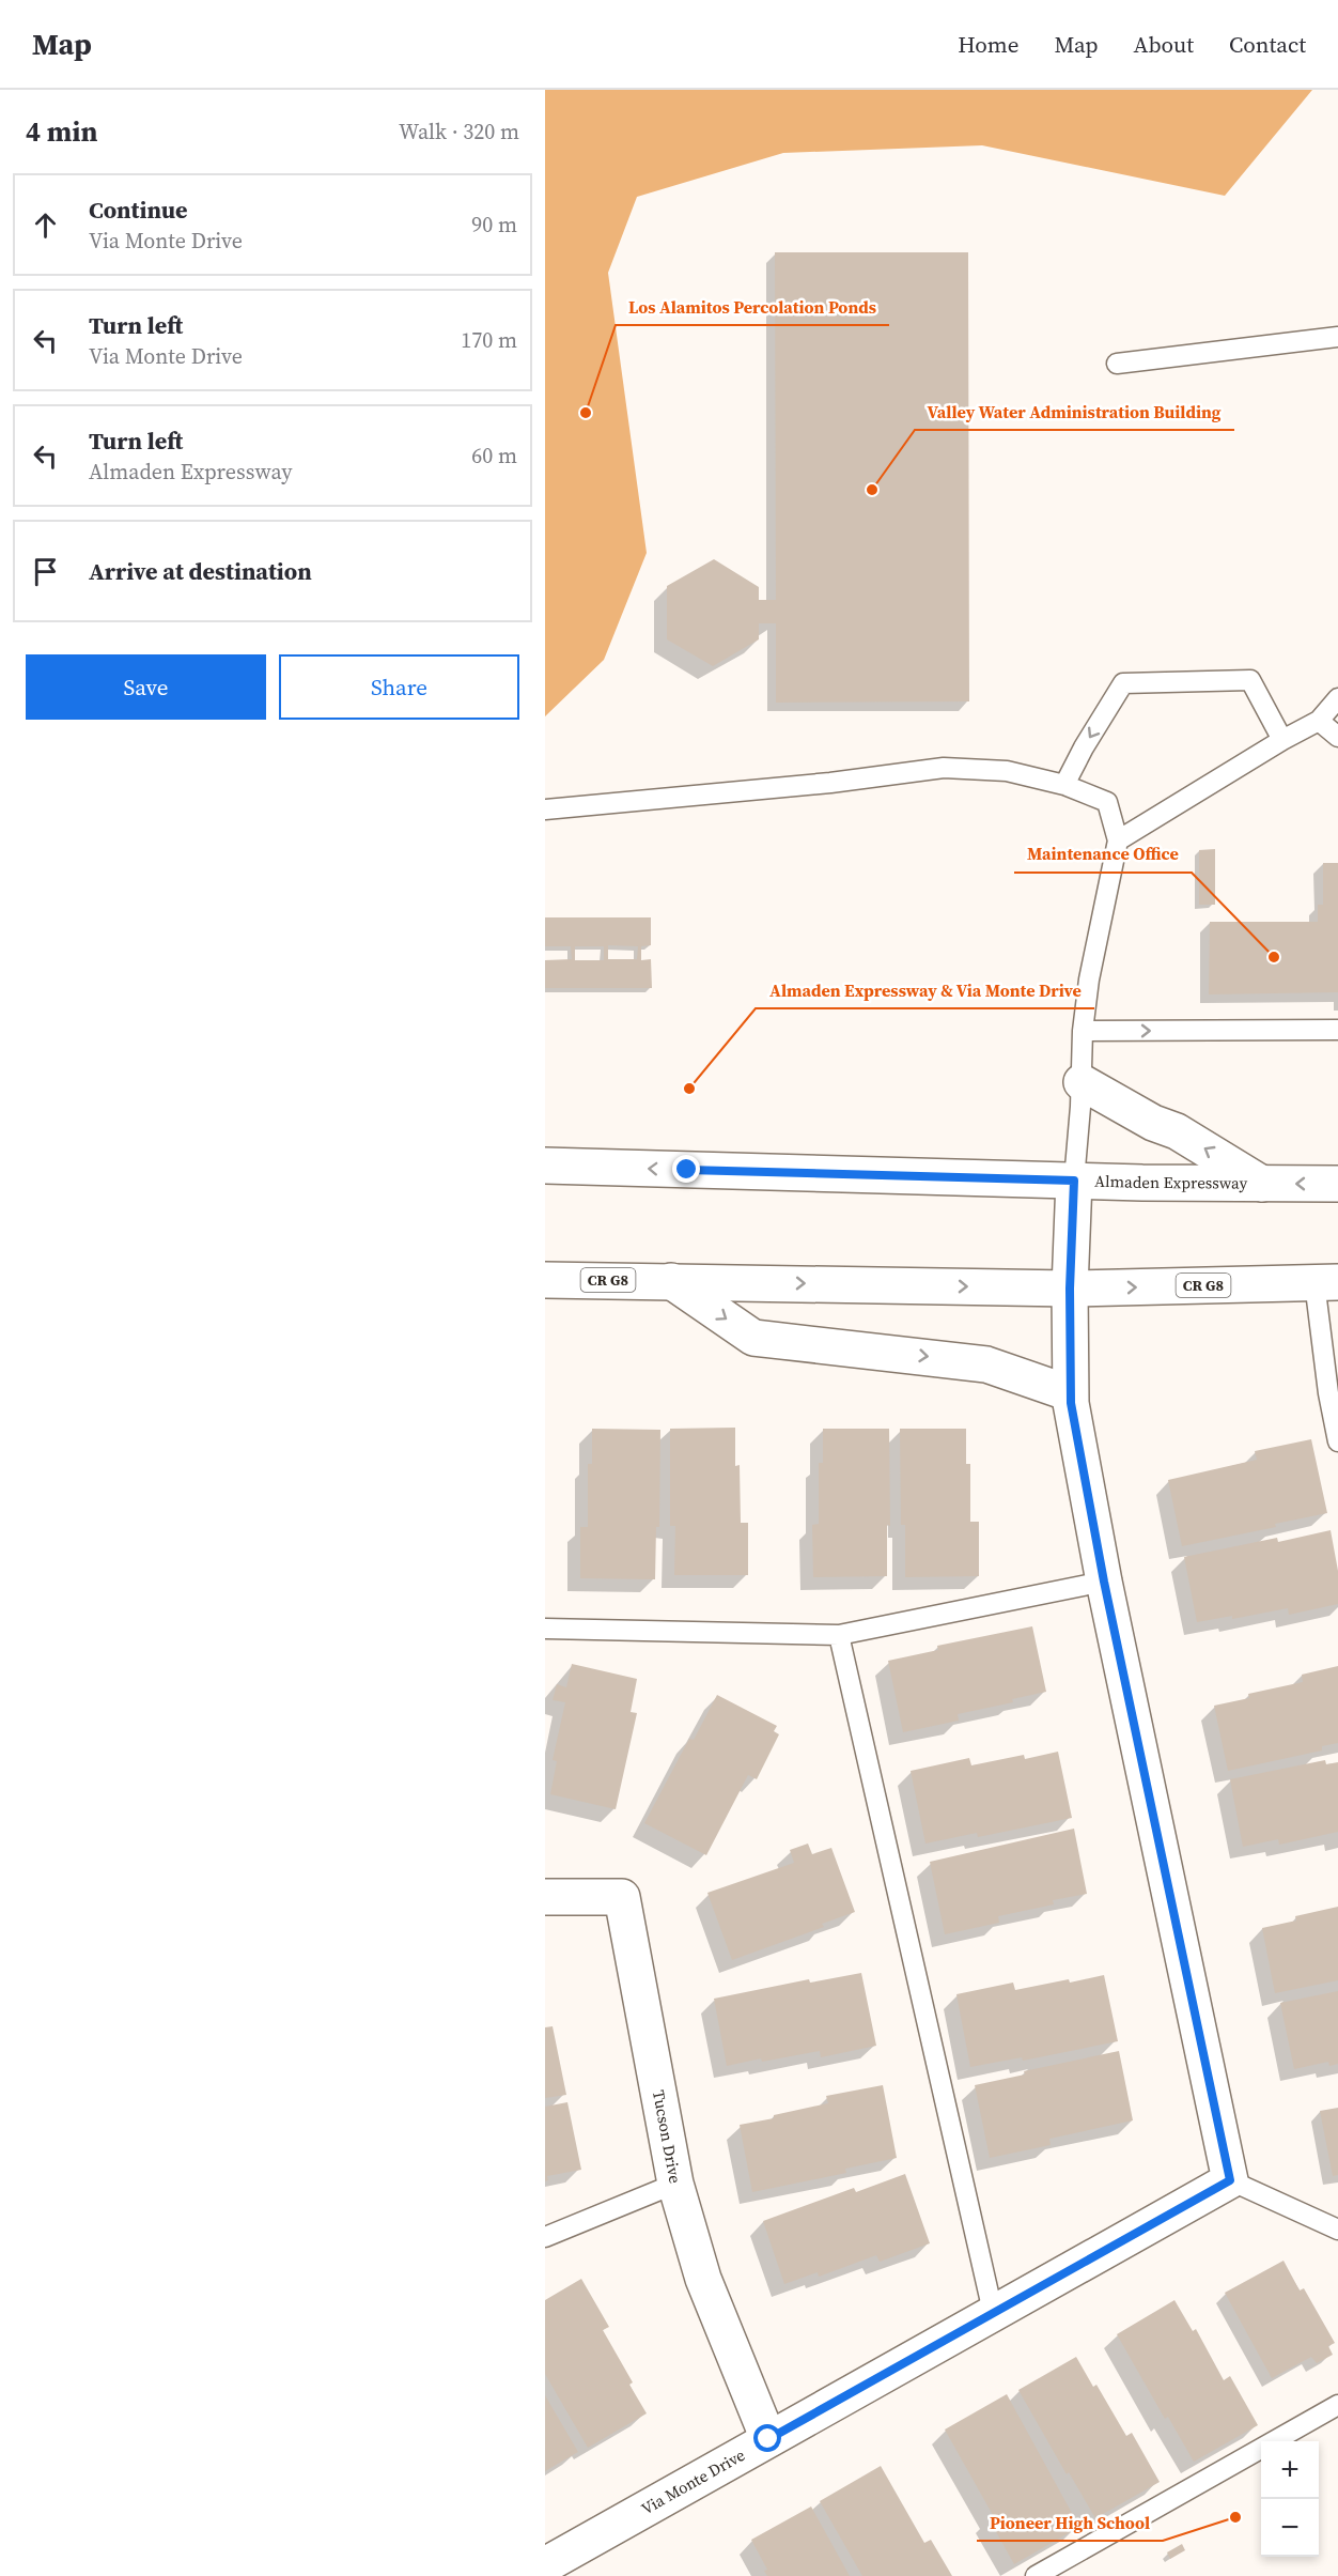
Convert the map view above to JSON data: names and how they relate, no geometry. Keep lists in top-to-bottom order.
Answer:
{
  "streets": {
    "street": [
      "Almaden Expressway",
      "CR G8",
      "Tucson Drive",
      "Via Monte Drive"
    ]
  },
  "crossings": [
    ["Tucson Drive", "Via Monte Drive"]
  ],
  "places": [
    "Los Alamitos Percolation Ponds",
    "Valley Water Administration Building",
    "Maintenance Office",
    "Almaden Expressway & Via Monte Drive",
    "Pioneer High School"
  ],
  "page": {
    "header": "Map",
    "nav": [
      "Home",
      "Map",
      "About",
      "Contact"
    ],
    "heading": ["4 min", "Walk · 320 m"],
    "list": [
      ["Continue", "Via Monte Drive", "90 m"],
      ["Turn left", "Via Monte Drive", "170 m"],
      ["Turn left", "Almaden Expressway", "60 m"],
      "Arrive at destination"
    ],
    "buttons": ["Save", "Share"],
    "map_buttons": ["+", "−"]
  }
}
